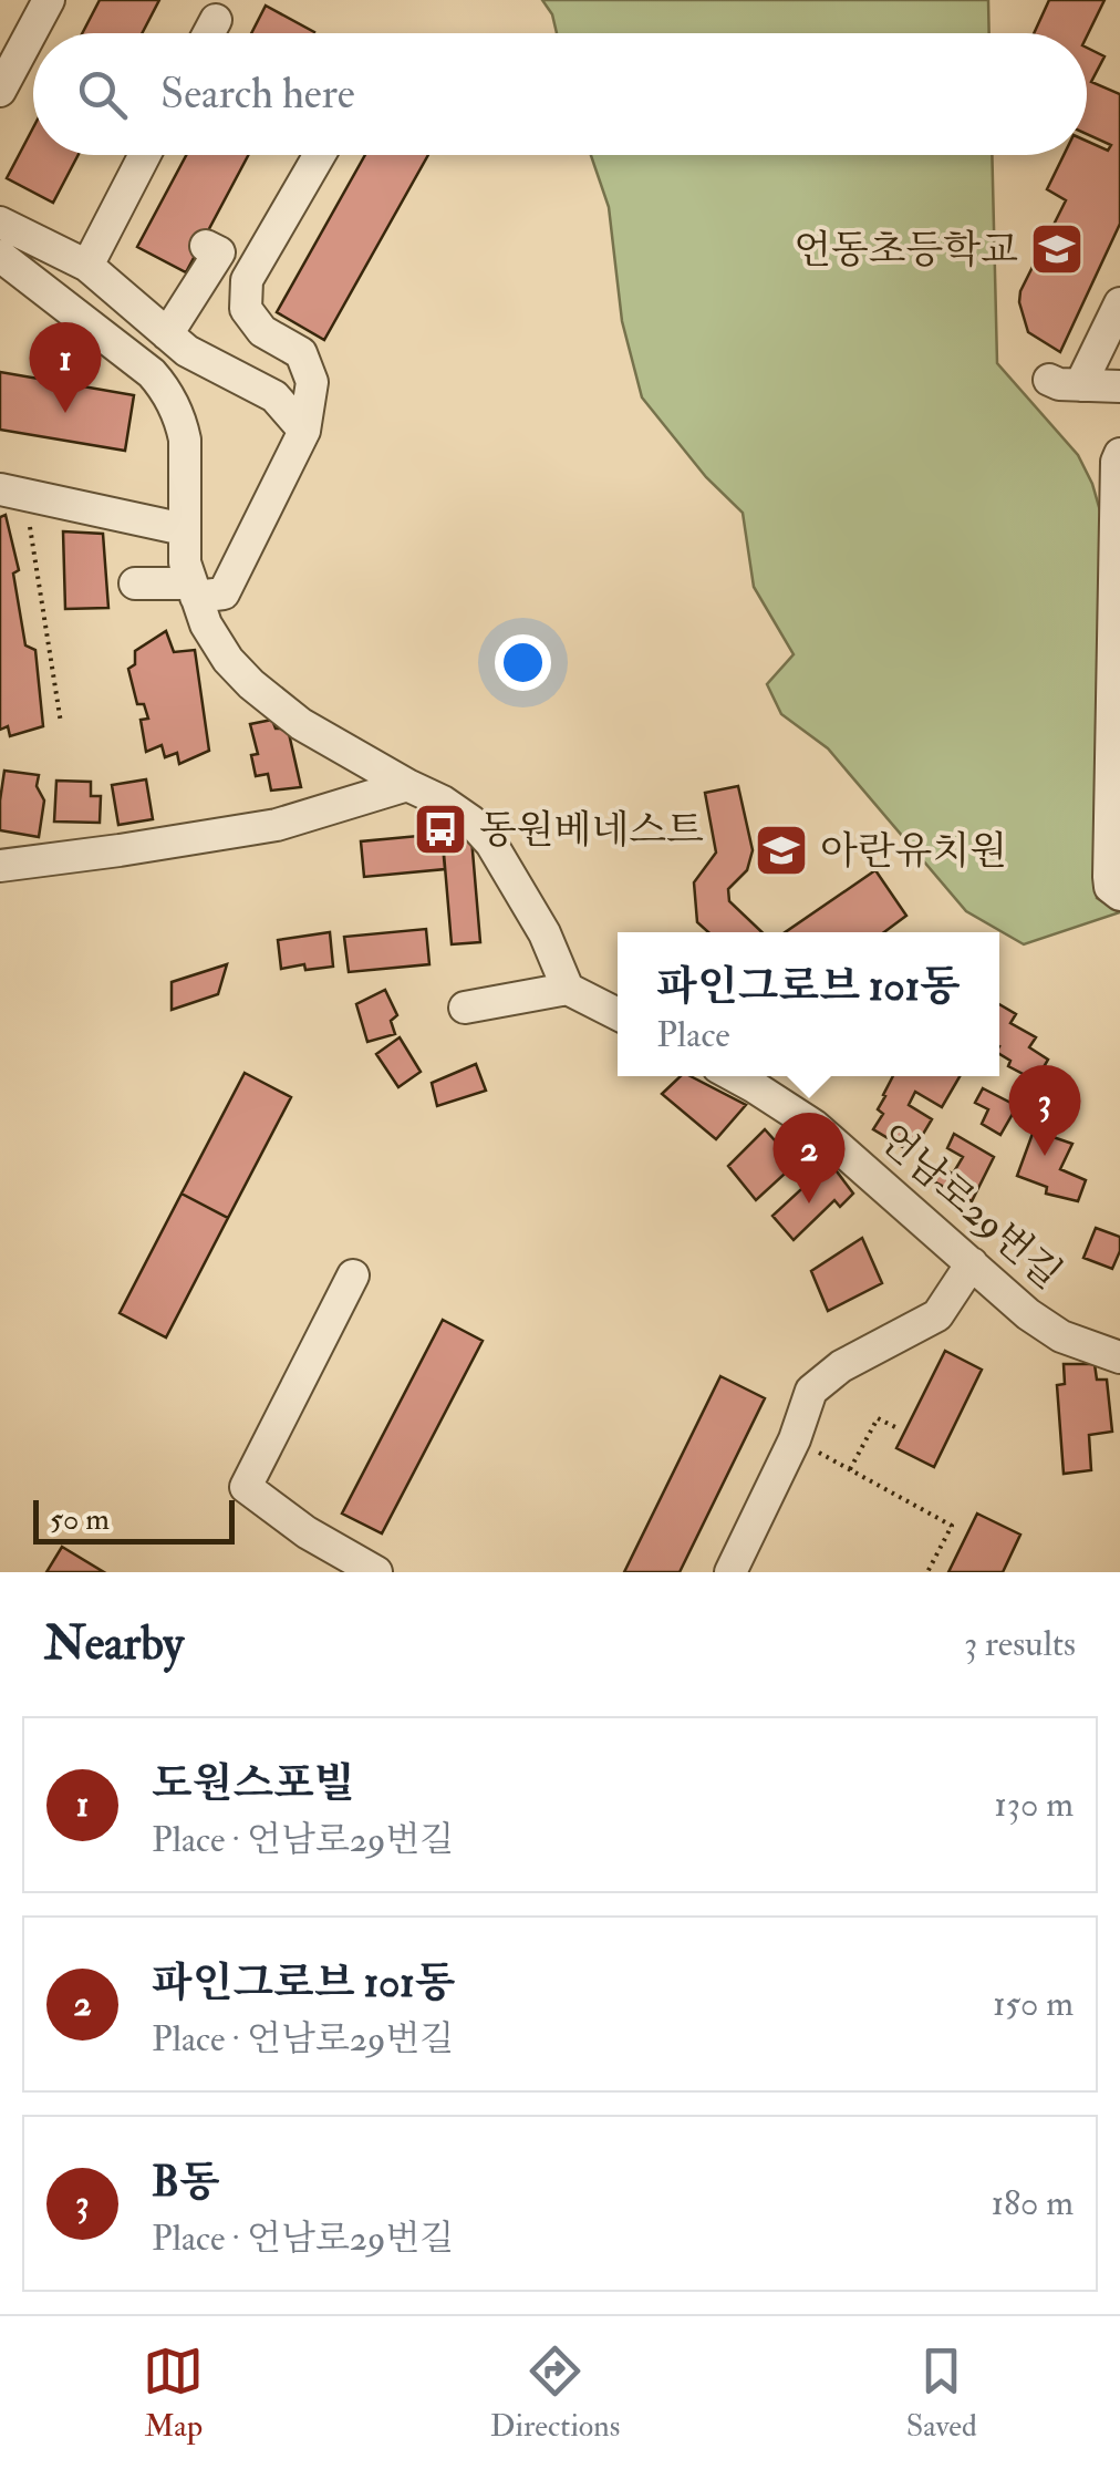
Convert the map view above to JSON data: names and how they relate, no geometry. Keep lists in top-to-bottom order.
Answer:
{
  "streets": {
    "street": ["언남로29번길"]
  },
  "places": {
    "school or university": ["언동초등학교", "아란유치원"],
    "bus stop": ["동원베네스트"]
  },
  "scale_bar": "50 m",
  "page": {
    "search": "Search here",
    "pins": ["1", "3", "2"],
    "popup": ["파인그로브 101동", "Place"],
    "scale": "50 m",
    "heading": ["Nearby", "3 results"],
    "list": [
      {
        "mark": "1",
        "name": "도원스포빌",
        "note": "Place · 언남로29번길",
        "value": "130 m"
      },
      {
        "mark": "2",
        "name": "파인그로브 101동",
        "note": "Place · 언남로29번길",
        "value": "150 m"
      },
      {
        "mark": "3",
        "name": "B동",
        "note": "Place · 언남로29번길",
        "value": "180 m"
      }
    ],
    "nav": ["Map", "Directions", "Saved"]
  }
}
